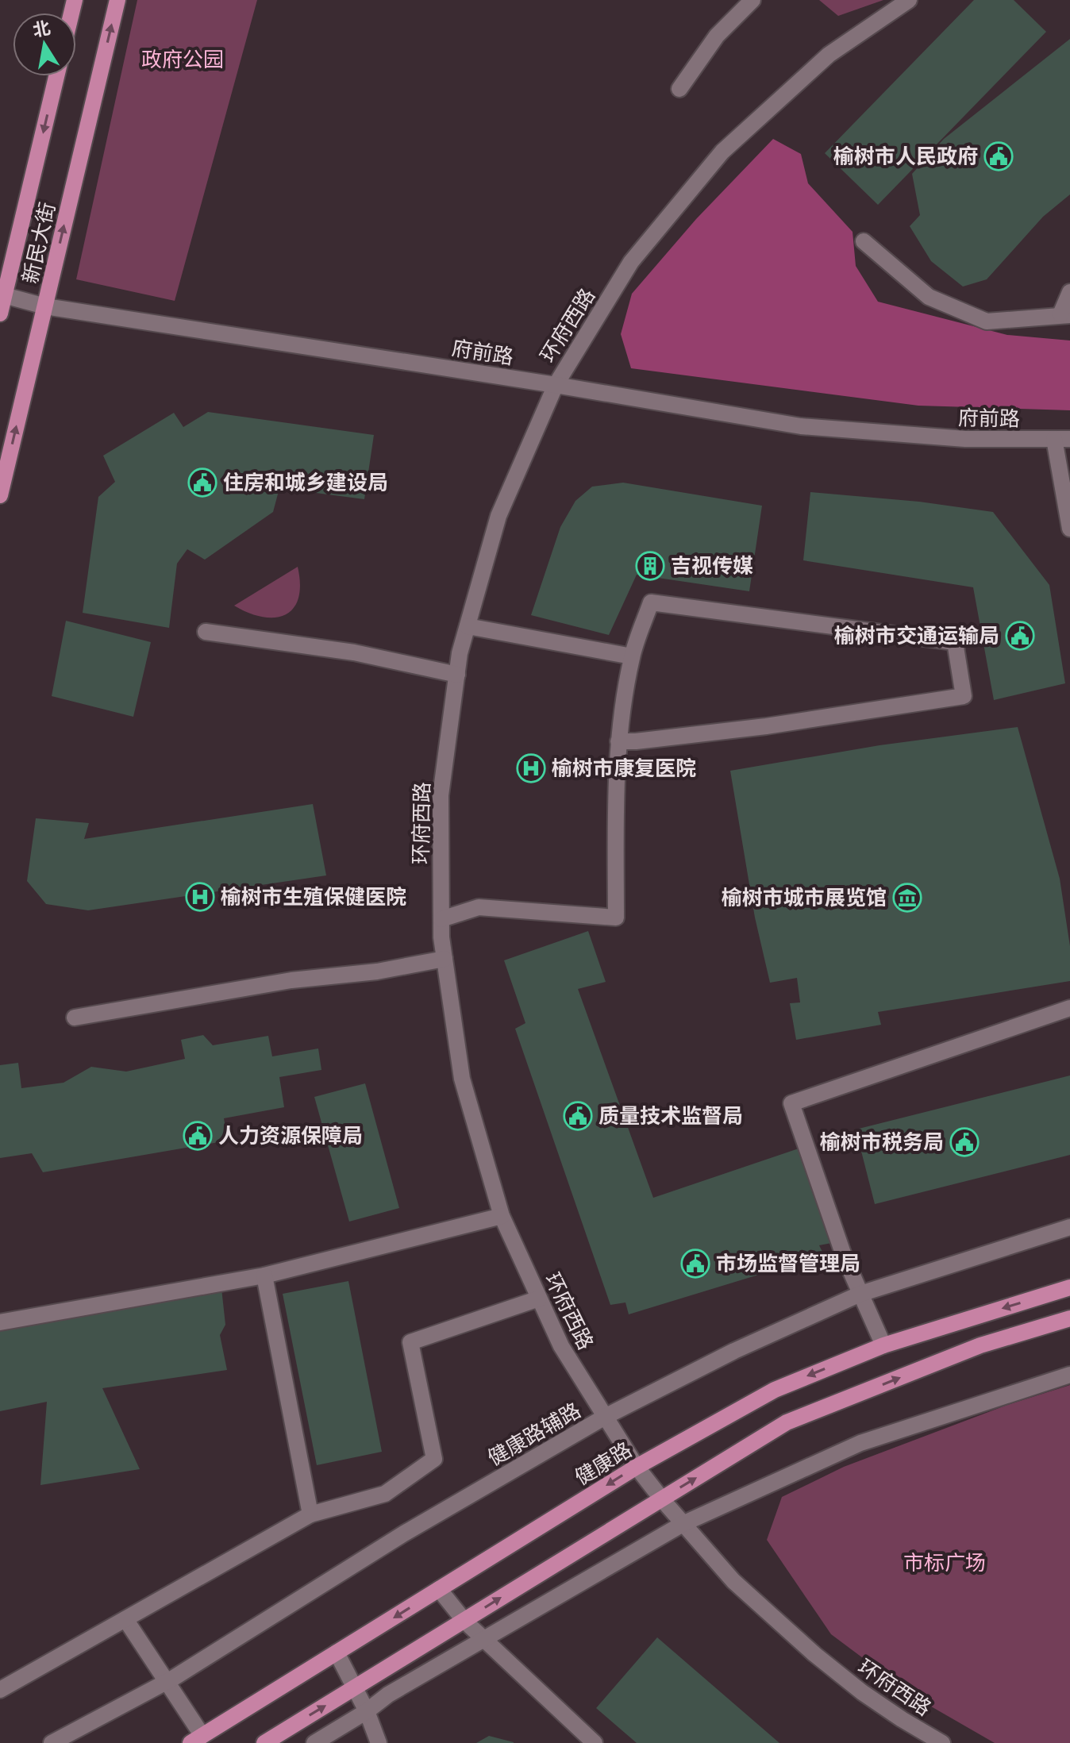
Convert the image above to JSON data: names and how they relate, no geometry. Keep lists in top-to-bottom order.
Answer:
{
  "streets": {
    "main road": ["新民大街", "健康路"],
    "street": ["环府西路", "府前路", "健康路辅路"]
  },
  "crossings": [
    ["新民大街", "府前路"],
    ["环府西路", "府前路"],
    ["环府西路", "健康路辅路"],
    ["环府西路", "健康路"]
  ],
  "parks": ["政府公园", "市标广场"],
  "places": {
    "public building": [
      "榆树市人民政府",
      "住房和城乡建设局",
      "榆树市交通运输局",
      "质量技术监督局",
      "人力资源保障局",
      "榆树市税务局",
      "市场监督管理局"
    ],
    "building": ["吉视传媒"],
    "hospital": ["榆树市康复医院", "榆树市生殖保健医院"],
    "museum": ["榆树市城市展览馆"]
  },
  "north": "top"
}
